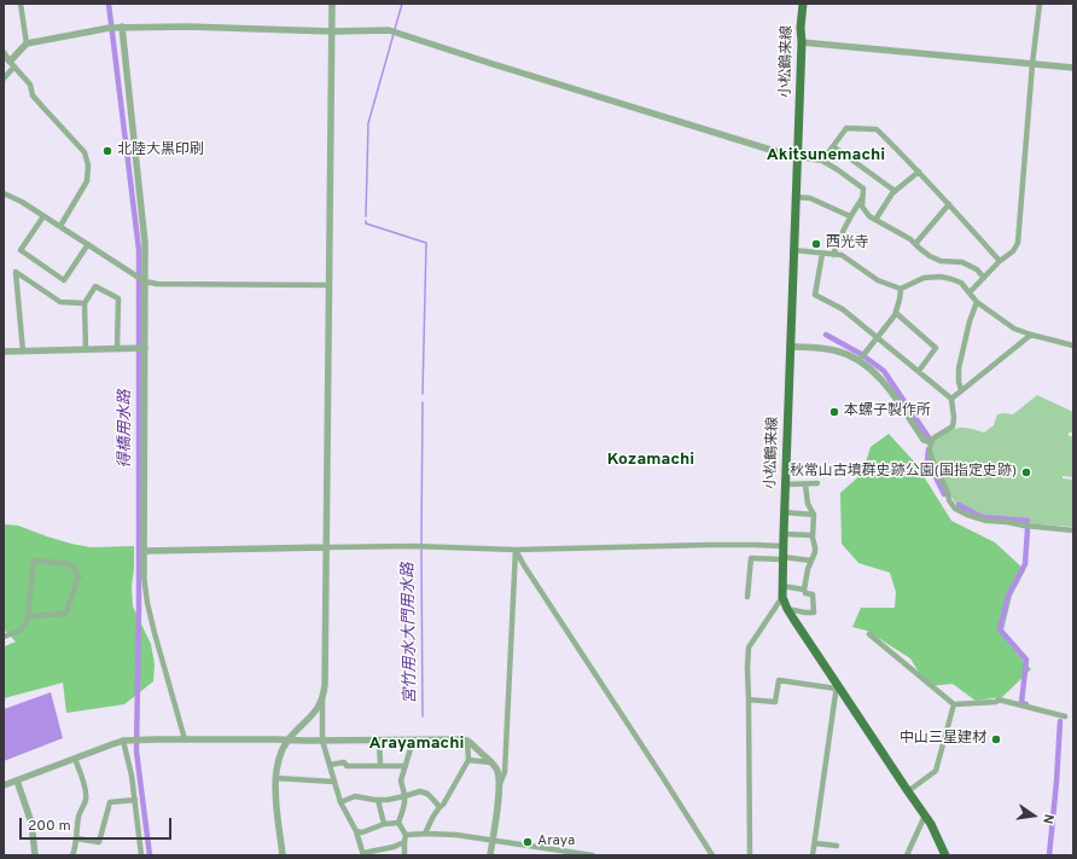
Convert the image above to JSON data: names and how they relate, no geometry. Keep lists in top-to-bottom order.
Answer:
{
  "streets": {
    "main road": ["小松鶴来線"]
  },
  "districts": ["Akitsunemachi", "Kozamachi", "Arayamachi"],
  "water": ["得橋用水路", "宮竹用水大門用水路"],
  "places": [
    "北陸大黒印刷",
    "西光寺",
    "本螺子製作所",
    "秋常山古墳群史跡公園(国指定史跡)",
    "中山三星建材",
    "Araya"
  ],
  "scale_bar": "200 m",
  "north": "right"
}
